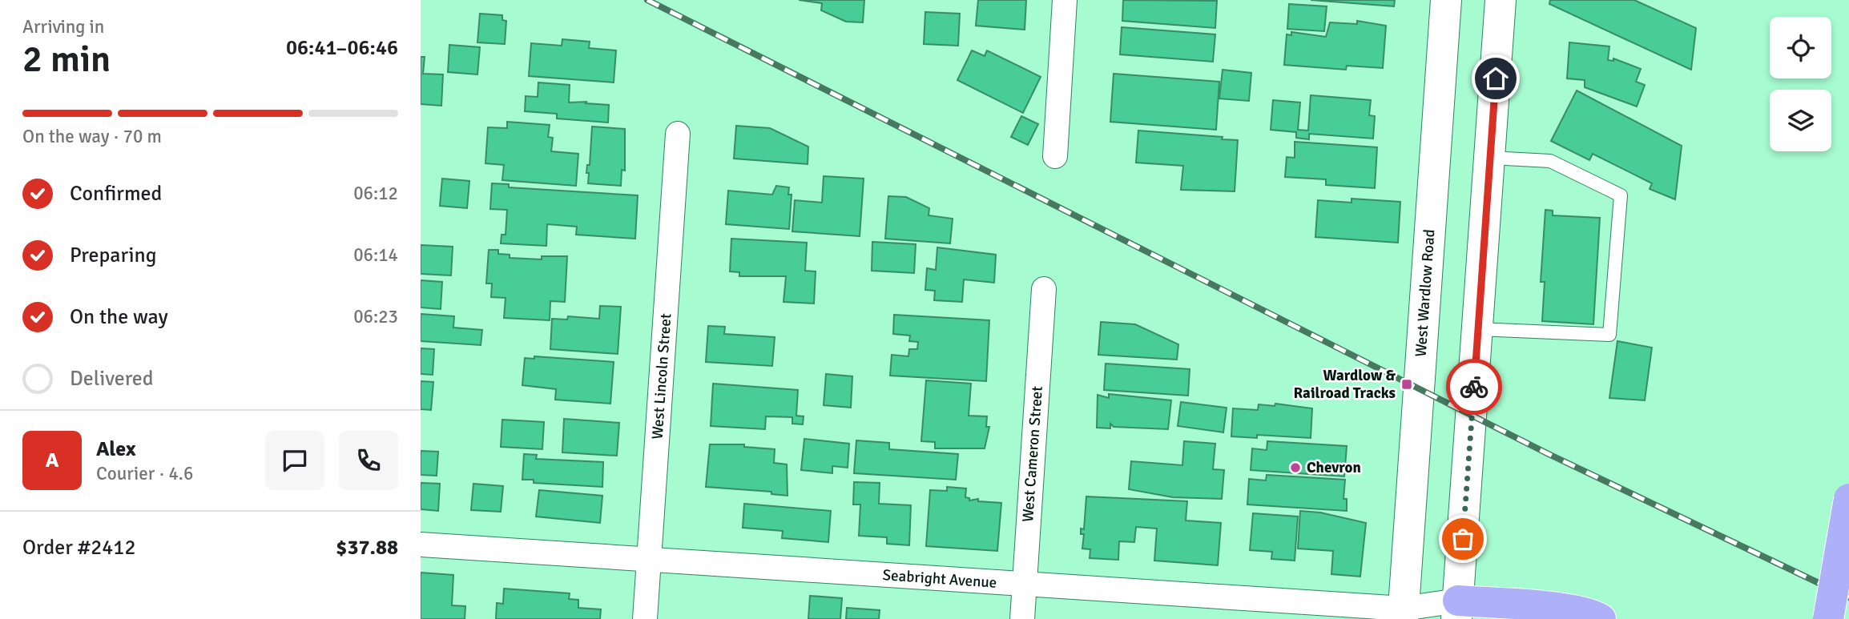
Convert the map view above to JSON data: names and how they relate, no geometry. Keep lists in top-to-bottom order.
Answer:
{
  "streets": {
    "main road": ["West Wardlow Road"],
    "street": ["West Lincoln Street", "West Cameron Street", "Seabright Avenue"]
  },
  "crossings": [
    ["West Wardlow Road", "Seabright Avenue"],
    ["West Lincoln Street", "Seabright Avenue"],
    ["West Cameron Street", "Seabright Avenue"]
  ],
  "places": {
    "transit": ["Wardlow & Railroad Tracks"],
    "other": ["Chevron"]
  },
  "page": {
    "heading": ["2 min", "Arriving in", "06:41–06:46"],
    "panel": [
      "Alex",
      "Courier · 4.6",
      "Order #2412",
      "$37.88"
    ],
    "bar": "On the way · 70 m",
    "list": [
      ["Confirmed", "06:12"],
      ["Preparing", "06:14"],
      ["On the way", "06:23"],
      "Delivered"
    ],
    "round": "A"
  }
}
